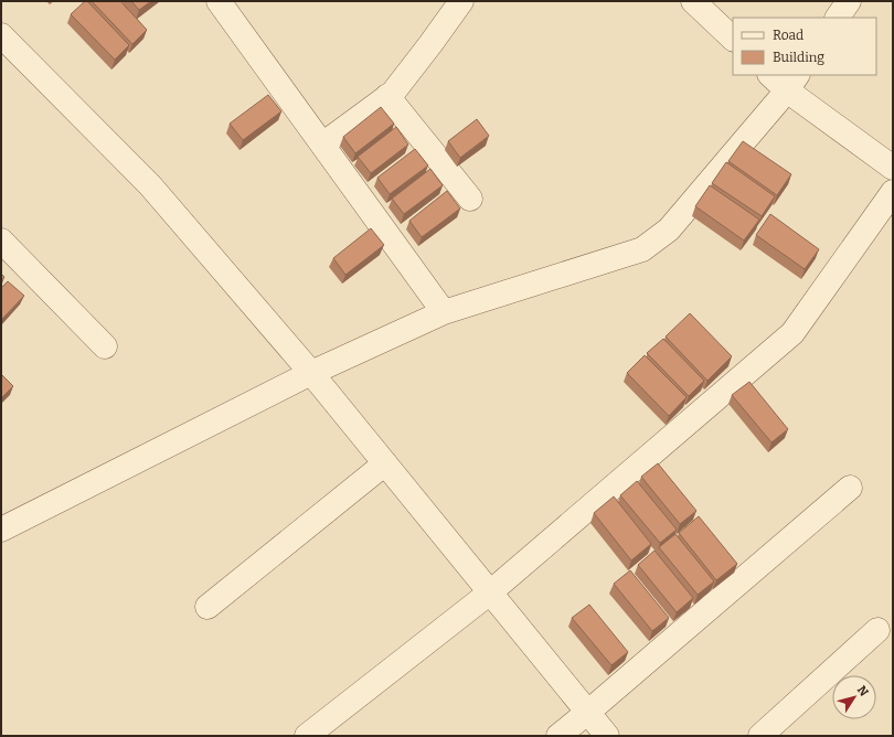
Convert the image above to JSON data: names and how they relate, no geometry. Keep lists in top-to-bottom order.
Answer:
{
  "legend": ["Road", "Building"],
  "north": "top right"
}
